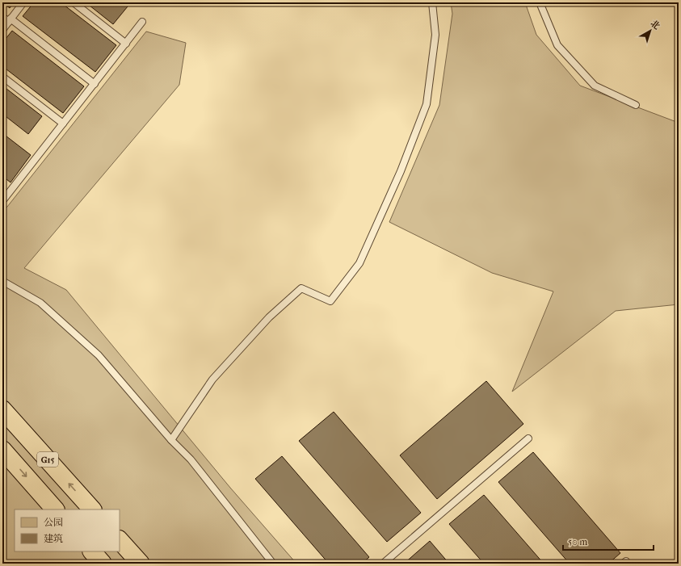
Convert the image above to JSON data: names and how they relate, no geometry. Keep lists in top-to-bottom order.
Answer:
{
  "streets": {
    "highway": ["G15"]
  },
  "legend": ["公园", "建筑"],
  "scale_bar": "50 m",
  "north": "top right"
}
